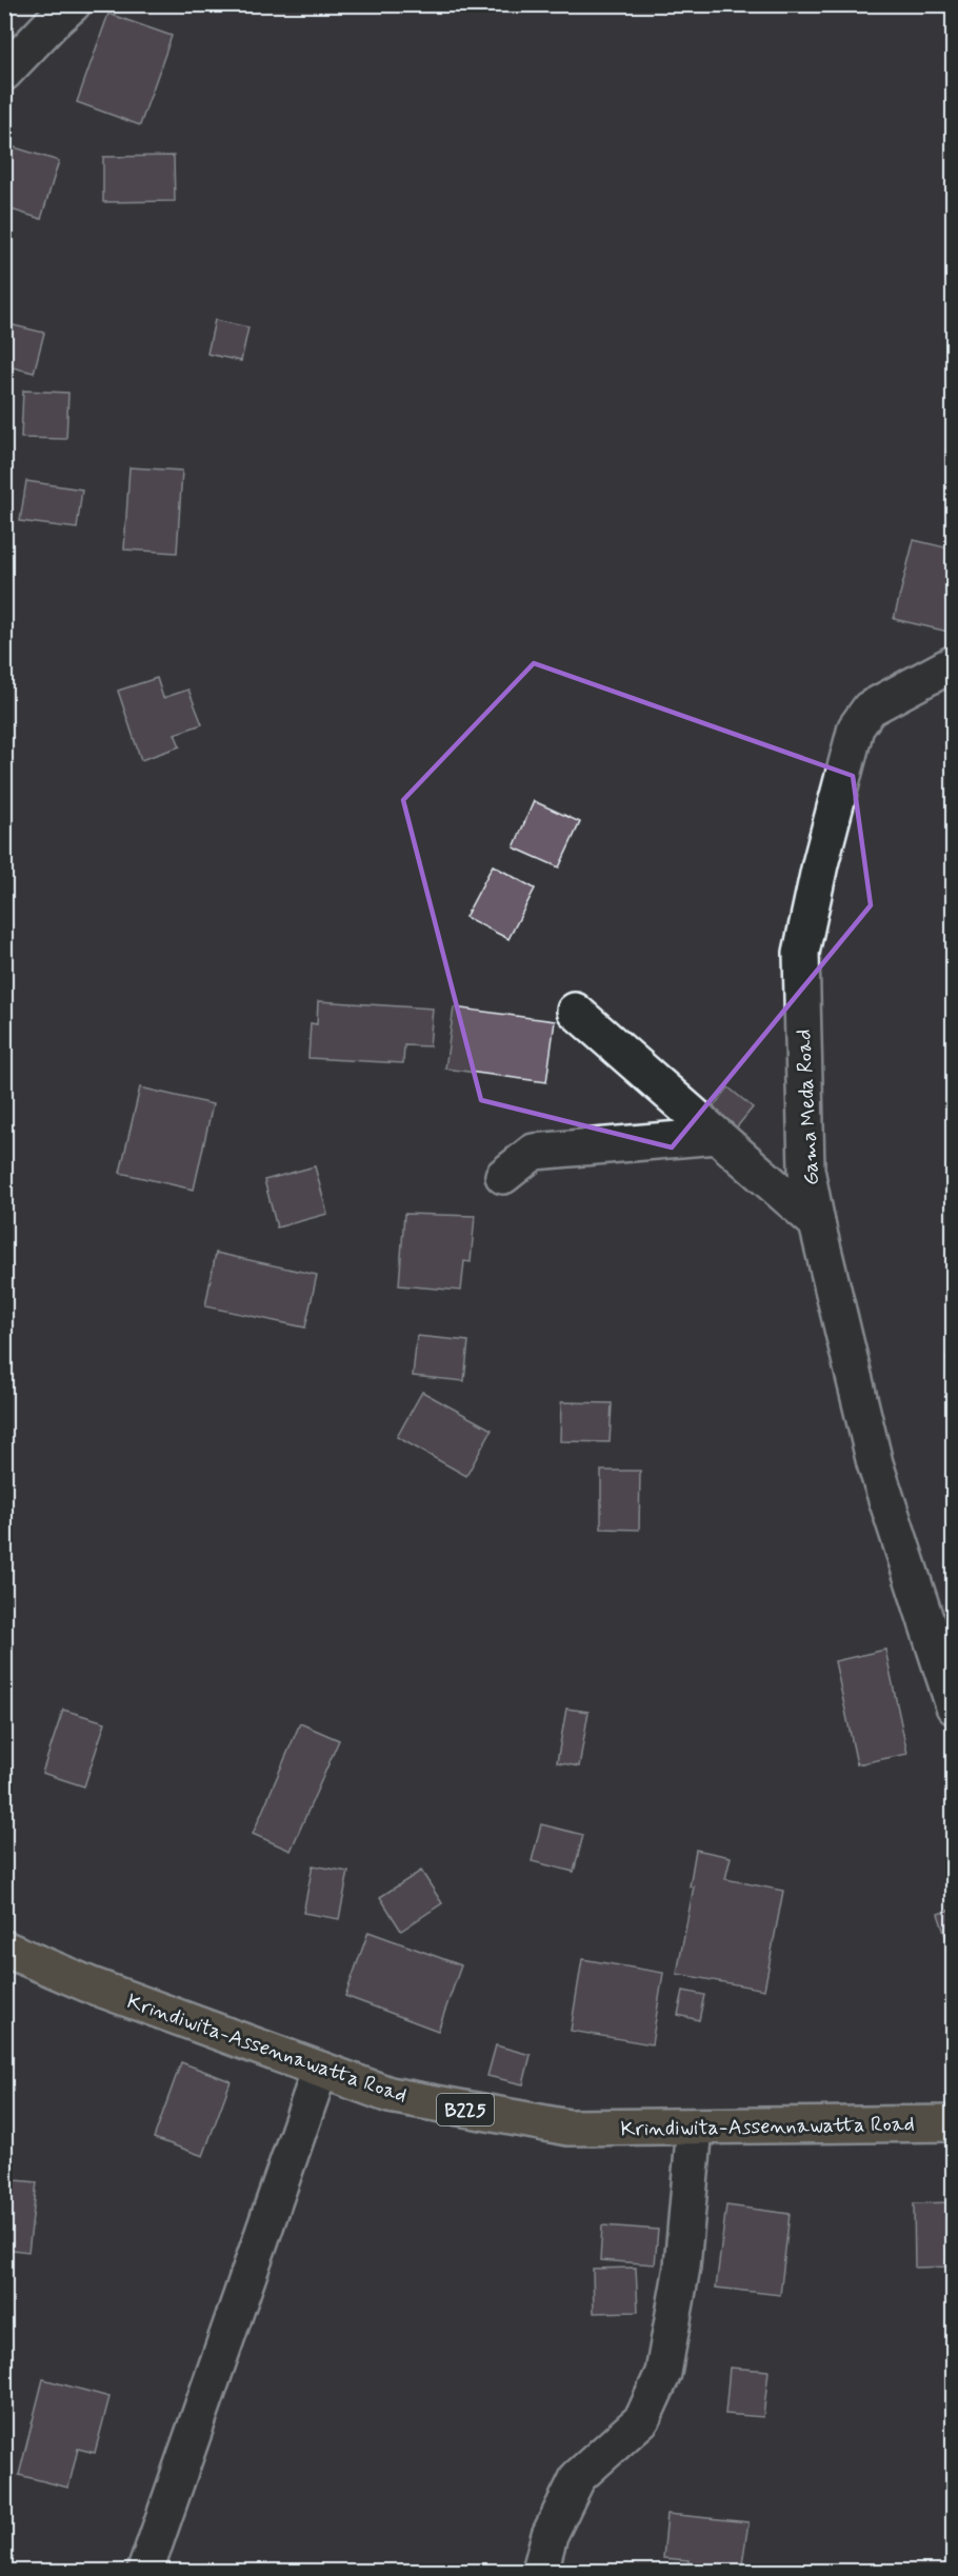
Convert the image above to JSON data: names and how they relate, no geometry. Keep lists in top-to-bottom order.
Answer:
{
  "streets": {
    "main road": ["Krindiwita-Assennawatta Road", "B225"],
    "street": ["Gama Meda Road"]
  }
}
